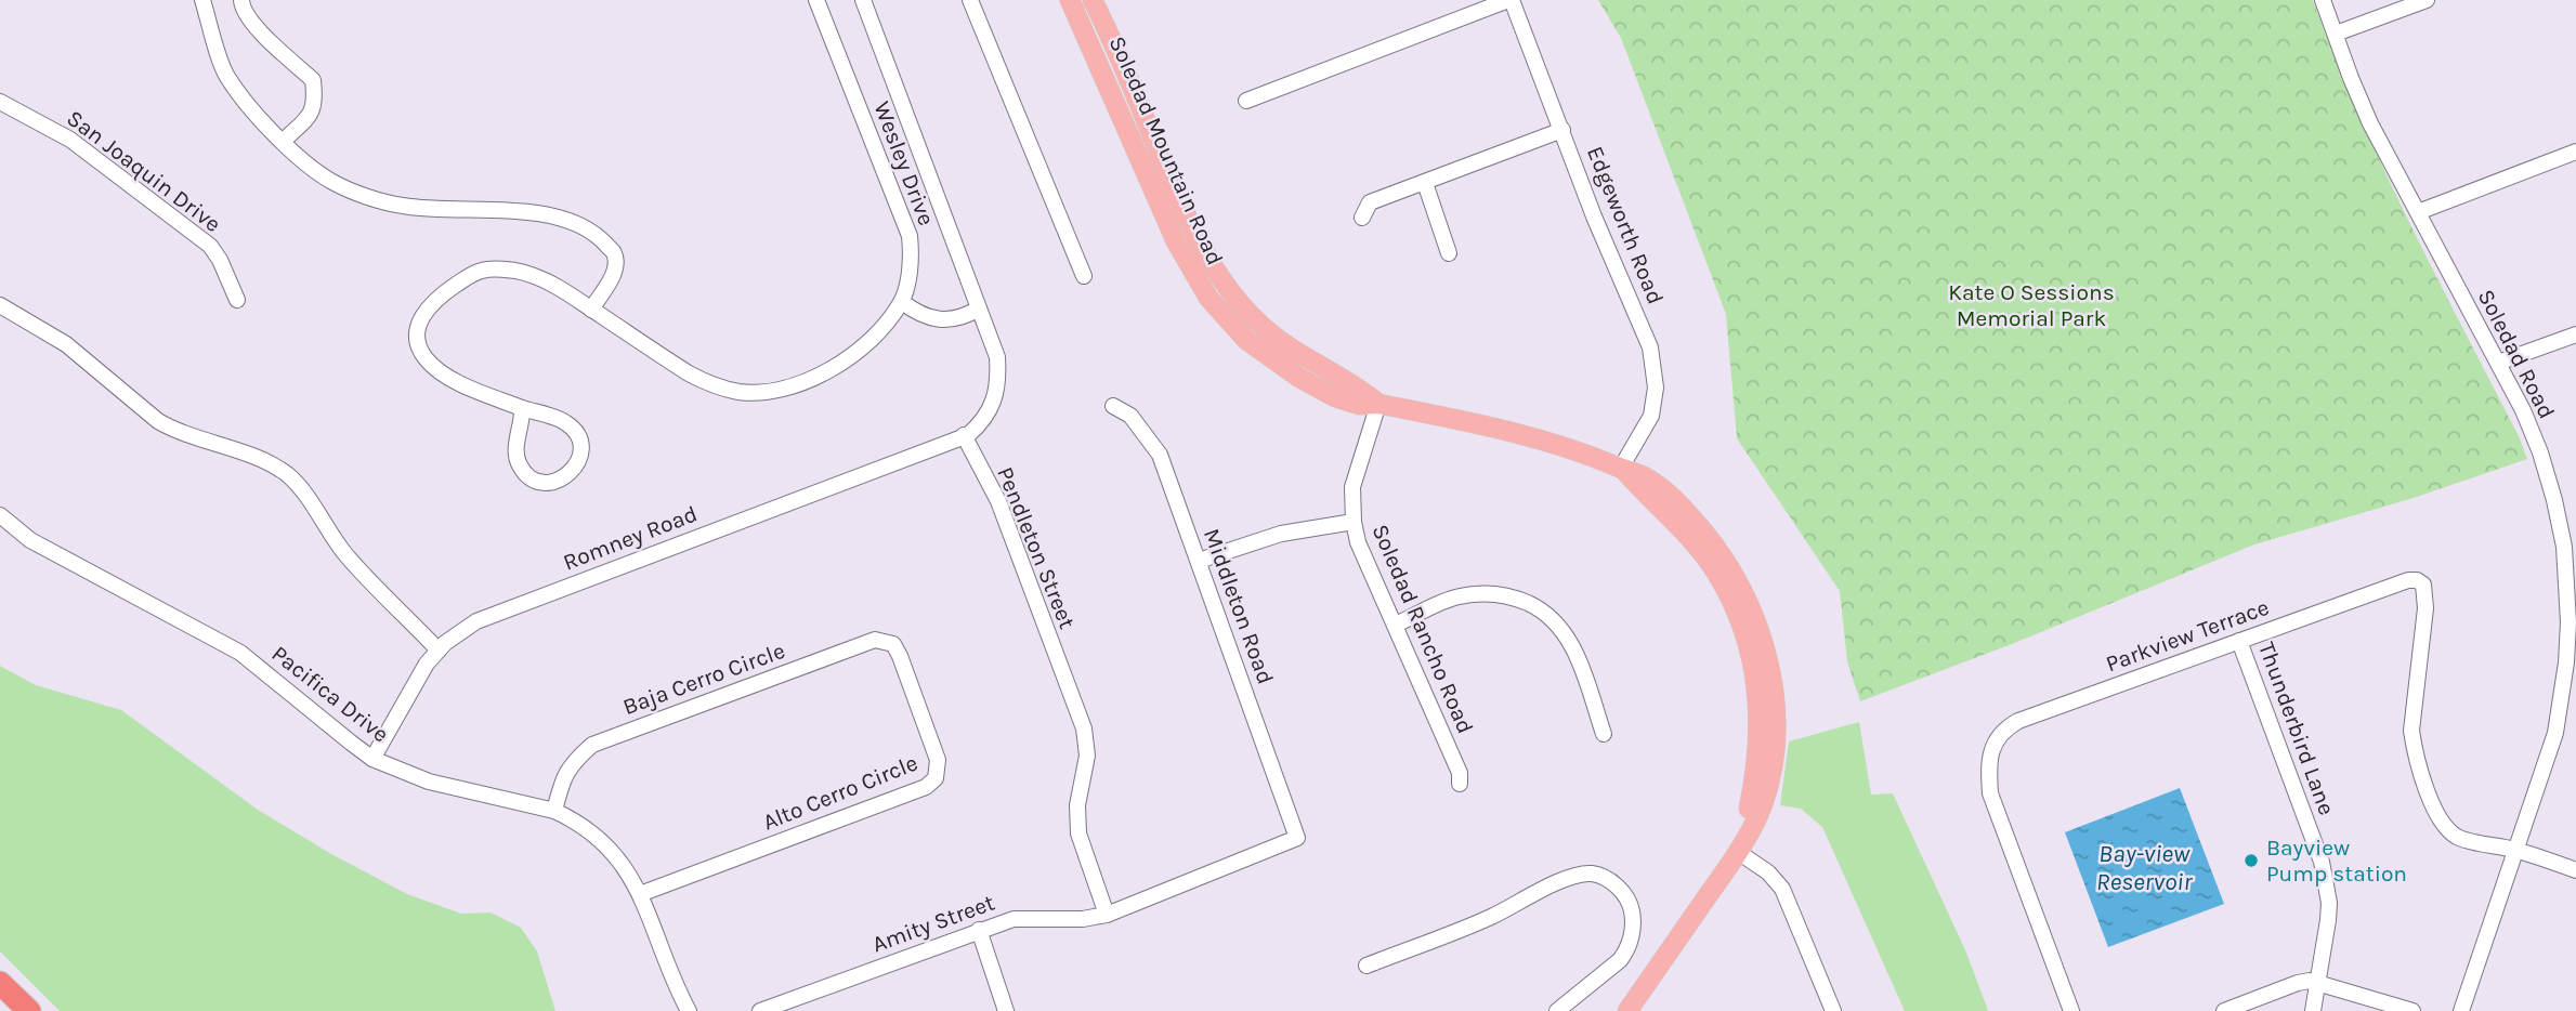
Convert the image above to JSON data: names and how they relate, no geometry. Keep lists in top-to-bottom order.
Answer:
{
  "streets": {
    "main road": ["Soledad Mountain Road"],
    "street": [
      "Wesley Drive",
      "San Joaquin Drive",
      "Edgeworth Road",
      "Soledad Road",
      "Romney Road",
      "Pendleton Street",
      "Middleton Road",
      "Soledad Rancho Road",
      "Parkview Terrace",
      "Baja Cerro Circle",
      "Pacifica Drive",
      "Thunderbird Lane",
      "Alto Cerro Circle",
      "Amity Street"
    ]
  },
  "crossings": [
    ["Soledad Mountain Road", "Edgeworth Road"],
    ["Soledad Mountain Road", "Soledad Rancho Road"],
    ["Soledad Road", "Parkview Terrace"],
    ["Romney Road", "Pendleton Street"],
    ["Romney Road", "Pacifica Drive"],
    ["Pendleton Street", "Amity Street"],
    ["Middleton Road", "Amity Street"],
    ["Parkview Terrace", "Thunderbird Lane"],
    ["Baja Cerro Circle", "Pacifica Drive"],
    ["Baja Cerro Circle", "Alto Cerro Circle"],
    ["Pacifica Drive", "Alto Cerro Circle"]
  ],
  "water": ["Bay-view Reservoir"],
  "parks": ["Kate O Sessions Memorial Park"],
  "places": ["Bayview Pump station"]
}
